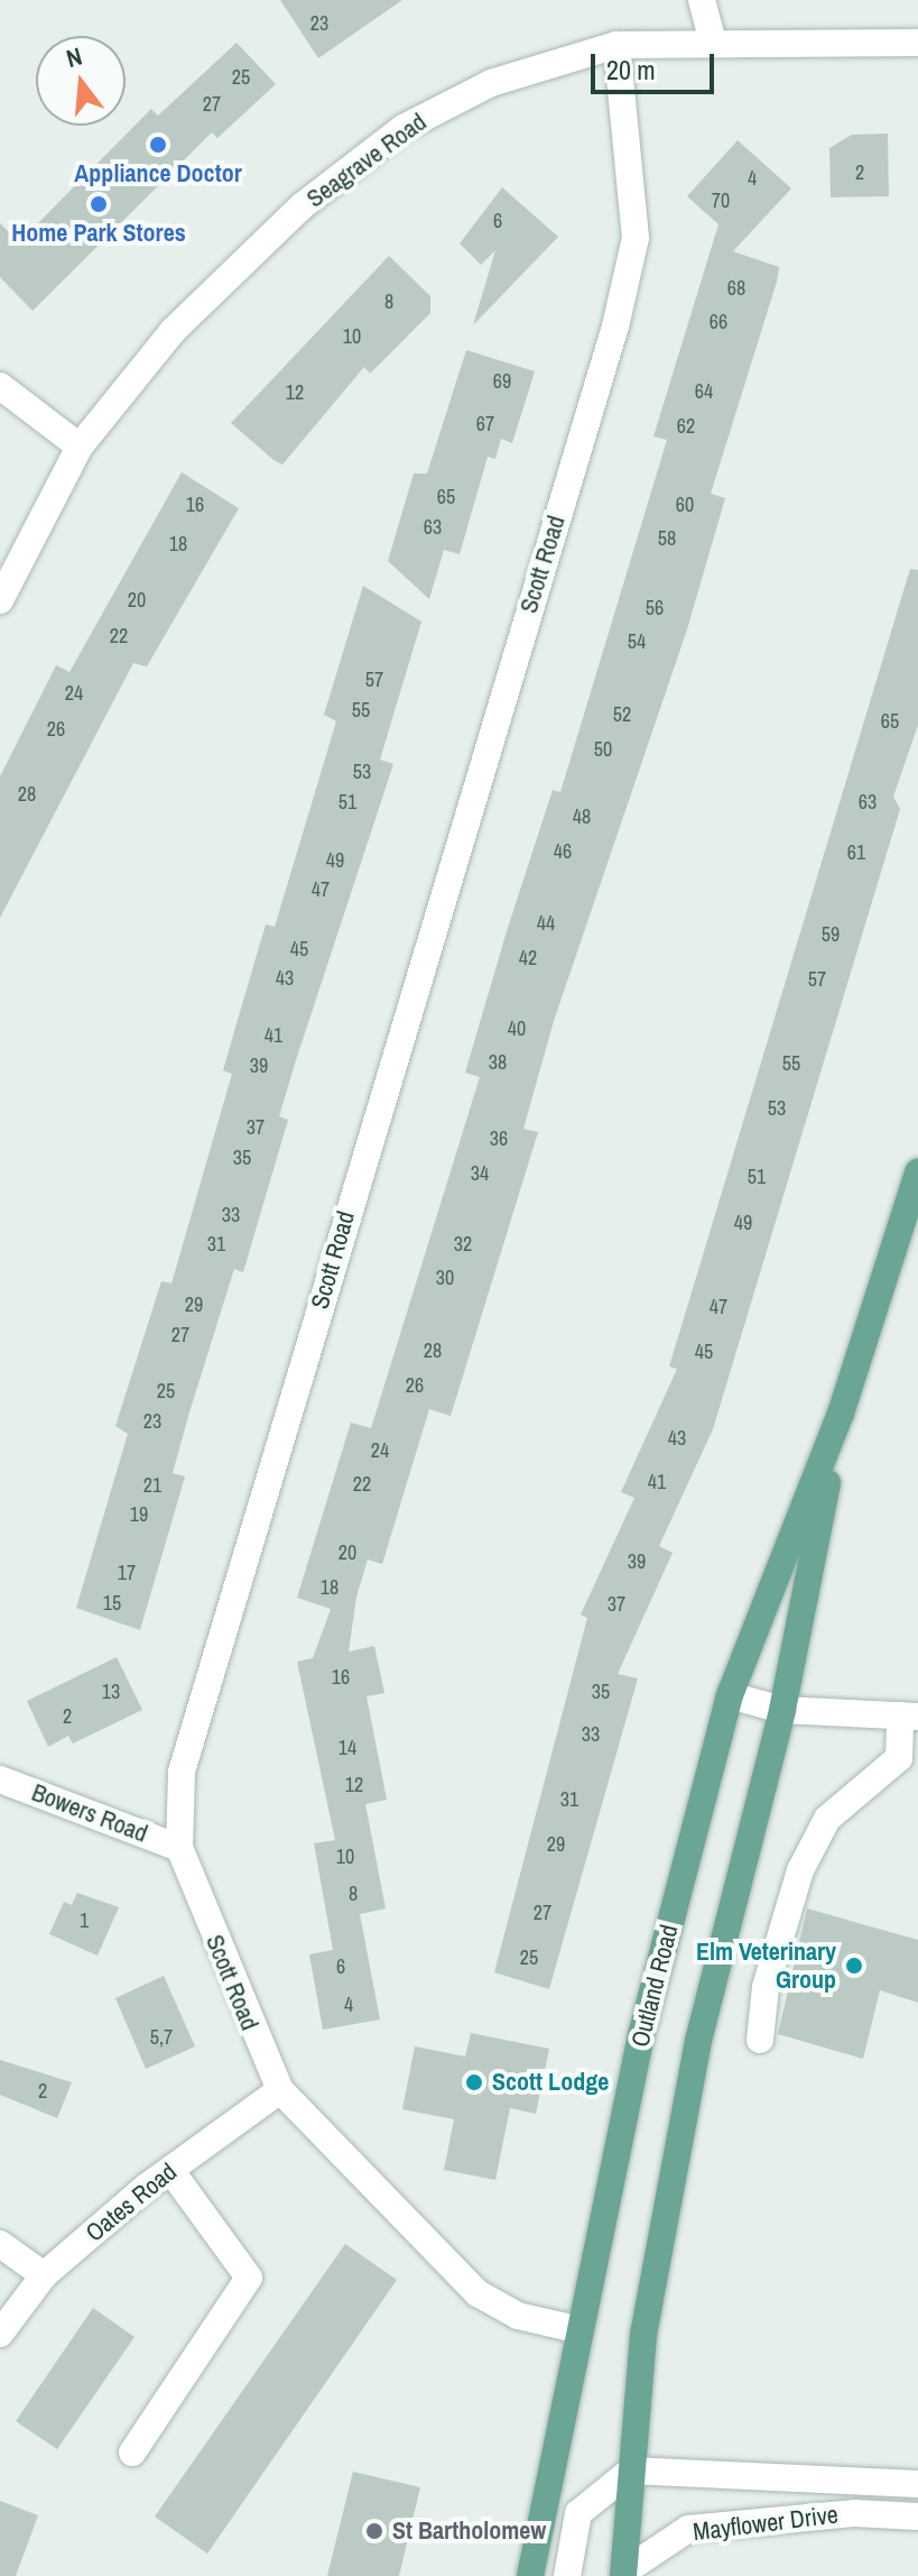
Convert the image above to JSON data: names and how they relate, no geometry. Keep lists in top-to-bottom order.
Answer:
{
  "streets": {
    "main road": ["Outland Road"],
    "street": [
      "Seagrave Road",
      "Scott Road",
      "Bowers Road",
      "Oates Road",
      "Mayflower Drive"
    ]
  },
  "crossings": [
    ["Seagrave Road", "Scott Road"],
    ["Scott Road", "Bowers Road"],
    ["Scott Road", "Outland Road"],
    ["Scott Road", "Oates Road"],
    ["Outland Road", "Mayflower Drive"]
  ],
  "places": [
    "Appliance Doctor",
    "Home Park Stores",
    "Elm Veterinary Group",
    "Scott Lodge",
    "St Bartholomew"
  ],
  "house_numbers": [
    "23",
    "25",
    "27",
    "2",
    "4",
    "70",
    "6",
    "68",
    "8",
    "66",
    "10",
    "69",
    "64",
    "12",
    "67",
    "62",
    "65",
    "16",
    "60",
    "63",
    "58",
    "18",
    "20",
    "56",
    "22",
    "54",
    "57",
    "24",
    "55",
    "52",
    "65",
    "26",
    "50",
    "53",
    "28",
    "51",
    "63",
    "48",
    "46",
    "61",
    "49",
    "47",
    "44",
    "59",
    "45",
    "42",
    "43",
    "57",
    "40",
    "41",
    "38",
    "55",
    "39",
    "53",
    "37",
    "36",
    "35",
    "34",
    "51",
    "33",
    "49",
    "31",
    "32",
    "30",
    "29",
    "47",
    "27",
    "28",
    "45",
    "26",
    "25",
    "23",
    "43",
    "24",
    "41",
    "22",
    "21",
    "19",
    "20",
    "39",
    "17",
    "18",
    "15",
    "37",
    "16",
    "13",
    "35",
    "2",
    "33",
    "14",
    "12",
    "31",
    "29",
    "10",
    "8",
    "27",
    "1",
    "25",
    "6",
    "4",
    "5,7",
    "2"
  ],
  "scale_bar": "20 m",
  "north": "top"
}
